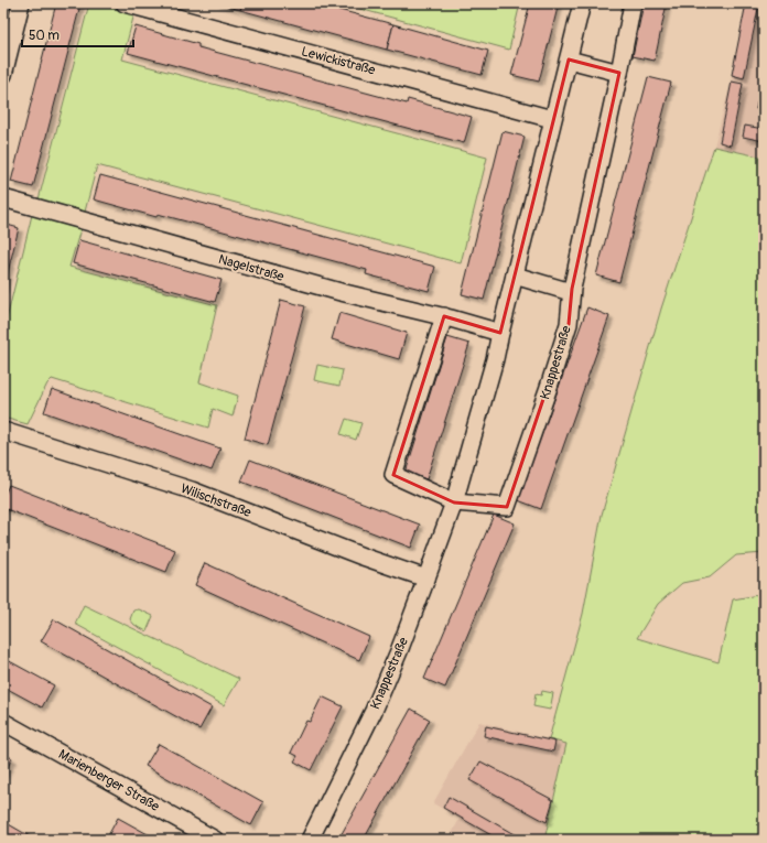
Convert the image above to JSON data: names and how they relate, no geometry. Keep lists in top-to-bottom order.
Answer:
{
  "streets": {
    "street": [
      "Lewickistraße",
      "Nagelstraße",
      "Knappestraße",
      "Wilischstraße",
      "Marienberger Straße"
    ]
  },
  "crossings": [
    ["Lewickistraße", "Knappestraße"],
    ["Nagelstraße", "Knappestraße"],
    ["Knappestraße", "Wilischstraße"]
  ],
  "scale_bar": "50 m"
}
